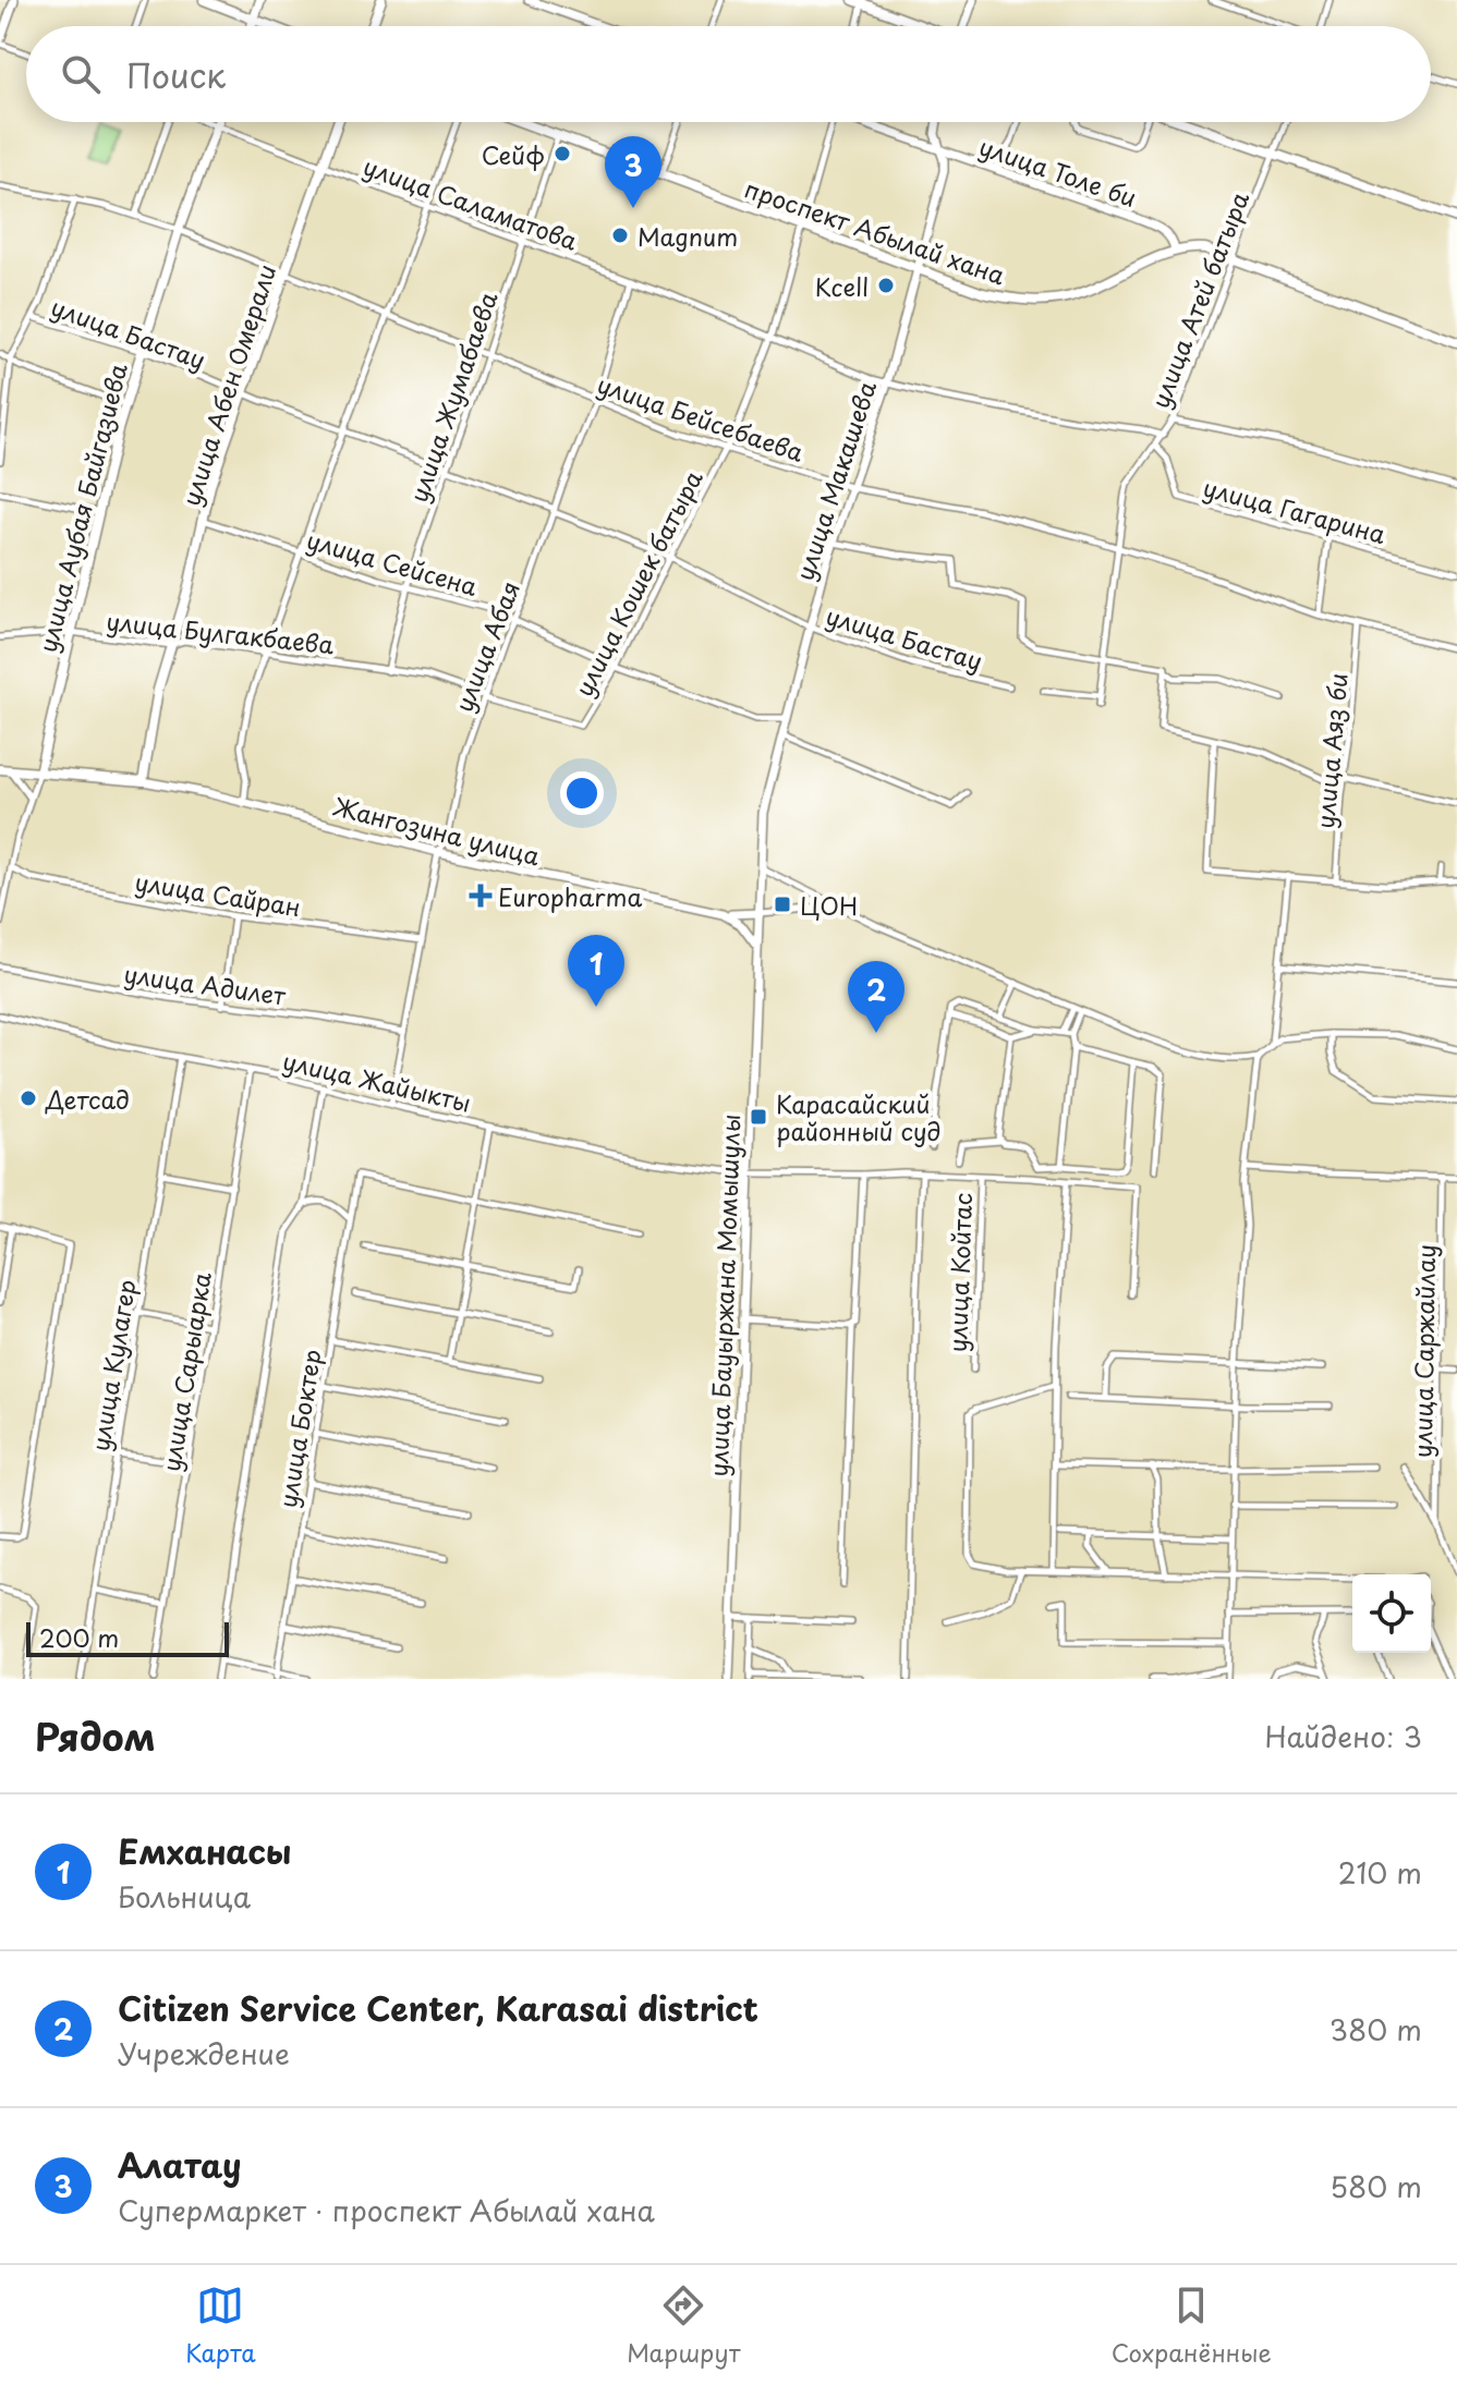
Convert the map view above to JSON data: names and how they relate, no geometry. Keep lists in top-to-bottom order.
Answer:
{
  "streets": {
    "main road": ["проспект Абылай хана", "улица Абен Омерали", "улица Аубая Байгазиева"],
    "street": [
      "улица Толе би",
      "улица Саламатова",
      "улица Атей батыра",
      "улица Бастау",
      "улица Жумабаева",
      "улица Бейсебаева",
      "улица Макашева",
      "улица Гагарина",
      "улица Сейсена",
      "улица Кошек батыра",
      "улица Булгакбаева",
      "улица Абая",
      "улица Аяз би",
      "Жангозина улица",
      "улица Сайран",
      "улица Адилет",
      "улица Жайыкты",
      "улица Койтас",
      "улица Бауыржана Момышулы",
      "улица Саржайлау",
      "улица Кулагер",
      "улица Сарыарка",
      "улица Боктер"
    ]
  },
  "crossings": [
    ["улица Толе би", "проспект Абылай хана"],
    ["улица Толе би", "улица Макашева"],
    ["улица Саламатова", "улица Атей батыра"],
    ["улица Саламатова", "улица Абен Омерали"],
    ["улица Саламатова", "улица Жумабаева"],
    ["улица Саламатова", "улица Макашева"],
    ["улица Саламатова", "улица Аубая Байгазиева"],
    ["улица Саламатова", "улица Кошек батыра"],
    ["улица Саламатова", "улица Абая"],
    ["проспект Абылай хана", "улица Атей батыра"],
    ["проспект Абылай хана", "улица Жумабаева"],
    ["проспект Абылай хана", "улица Макашева"],
    ["проспект Абылай хана", "улица Кошек батыра"],
    ["улица Атей батыра", "улица Бейсебаева"],
    ["улица Атей батыра", "улица Гагарина"],
    ["улица Бастау", "улица Абен Омерали"],
    ["улица Бастау", "улица Жумабаева"],
    ["улица Бастау", "улица Макашева"],
    ["улица Бастау", "улица Аубая Байгазиева"],
    ["улица Бастау", "улица Кошек батыра"],
    ["улица Бастау", "улица Абая"],
    ["улица Абен Омерали", "улица Бейсебаева"],
    ["улица Абен Омерали", "улица Сейсена"],
    ["улица Абен Омерали", "улица Булгакбаева"],
    ["улица Абен Омерали", "Жангозина улица"],
    ["улица Жумабаева", "улица Бейсебаева"],
    ["улица Жумабаева", "улица Сейсена"],
    ["улица Жумабаева", "улица Булгакбаева"],
    ["улица Бейсебаева", "улица Макашева"],
    ["улица Бейсебаева", "улица Аубая Байгазиева"],
    ["улица Бейсебаева", "улица Кошек батыра"],
    ["улица Бейсебаева", "улица Абая"],
    ["улица Бейсебаева", "улица Аяз би"],
    ["улица Макашева", "улица Сейсена"],
    ["улица Макашева", "Жангозина улица"],
    ["улица Макашева", "улица Бауыржана Момышулы"],
    ["улица Аубая Байгазиева", "улица Булгакбаева"],
    ["улица Аубая Байгазиева", "улица Сайран"],
    ["улица Сейсена", "улица Кошек батыра"],
    ["улица Сейсена", "улица Абая"],
    ["улица Кошек батыра", "улица Булгакбаева"],
    ["улица Булгакбаева", "улица Абая"],
    ["улица Абая", "Жангозина улица"],
    ["улица Абая", "улица Сайран"],
    ["улица Абая", "улица Адилет"],
    ["улица Абая", "улица Жайыкты"],
    ["Жангозина улица", "улица Бауыржана Момышулы"],
    ["улица Жайыкты", "улица Койтас"],
    ["улица Жайыкты", "улица Бауыржана Момышулы"],
    ["улица Жайыкты", "улица Кулагер"],
    ["улица Жайыкты", "улица Сарыарка"]
  ],
  "places": {
    "other": [
      "Сейф",
      "Magnum",
      "Kcell",
      "Детсад"
    ],
    "health": ["Europharma"],
    "transit": ["ЦОН", "Карасайский районный суд"]
  },
  "scale_bar": "200 m",
  "page": {
    "search": "Поиск",
    "pins": ["3", "1", "2"],
    "scale": "200 m",
    "heading": ["Рядом", "Найдено: 3"],
    "list": [
      {
        "mark": "1",
        "name": "Емханасы",
        "note": "Больница",
        "value": "210 m"
      },
      {
        "mark": "2",
        "name": "Citizen Service Center, Karasai district",
        "note": "Учреждение",
        "value": "380 m"
      },
      {
        "mark": "3",
        "name": "Алатау",
        "note": "Супермаркет · проспект Абылай хана",
        "value": "580 m"
      }
    ],
    "nav": ["Карта", "Маршрут", "Сохранённые"]
  }
}
